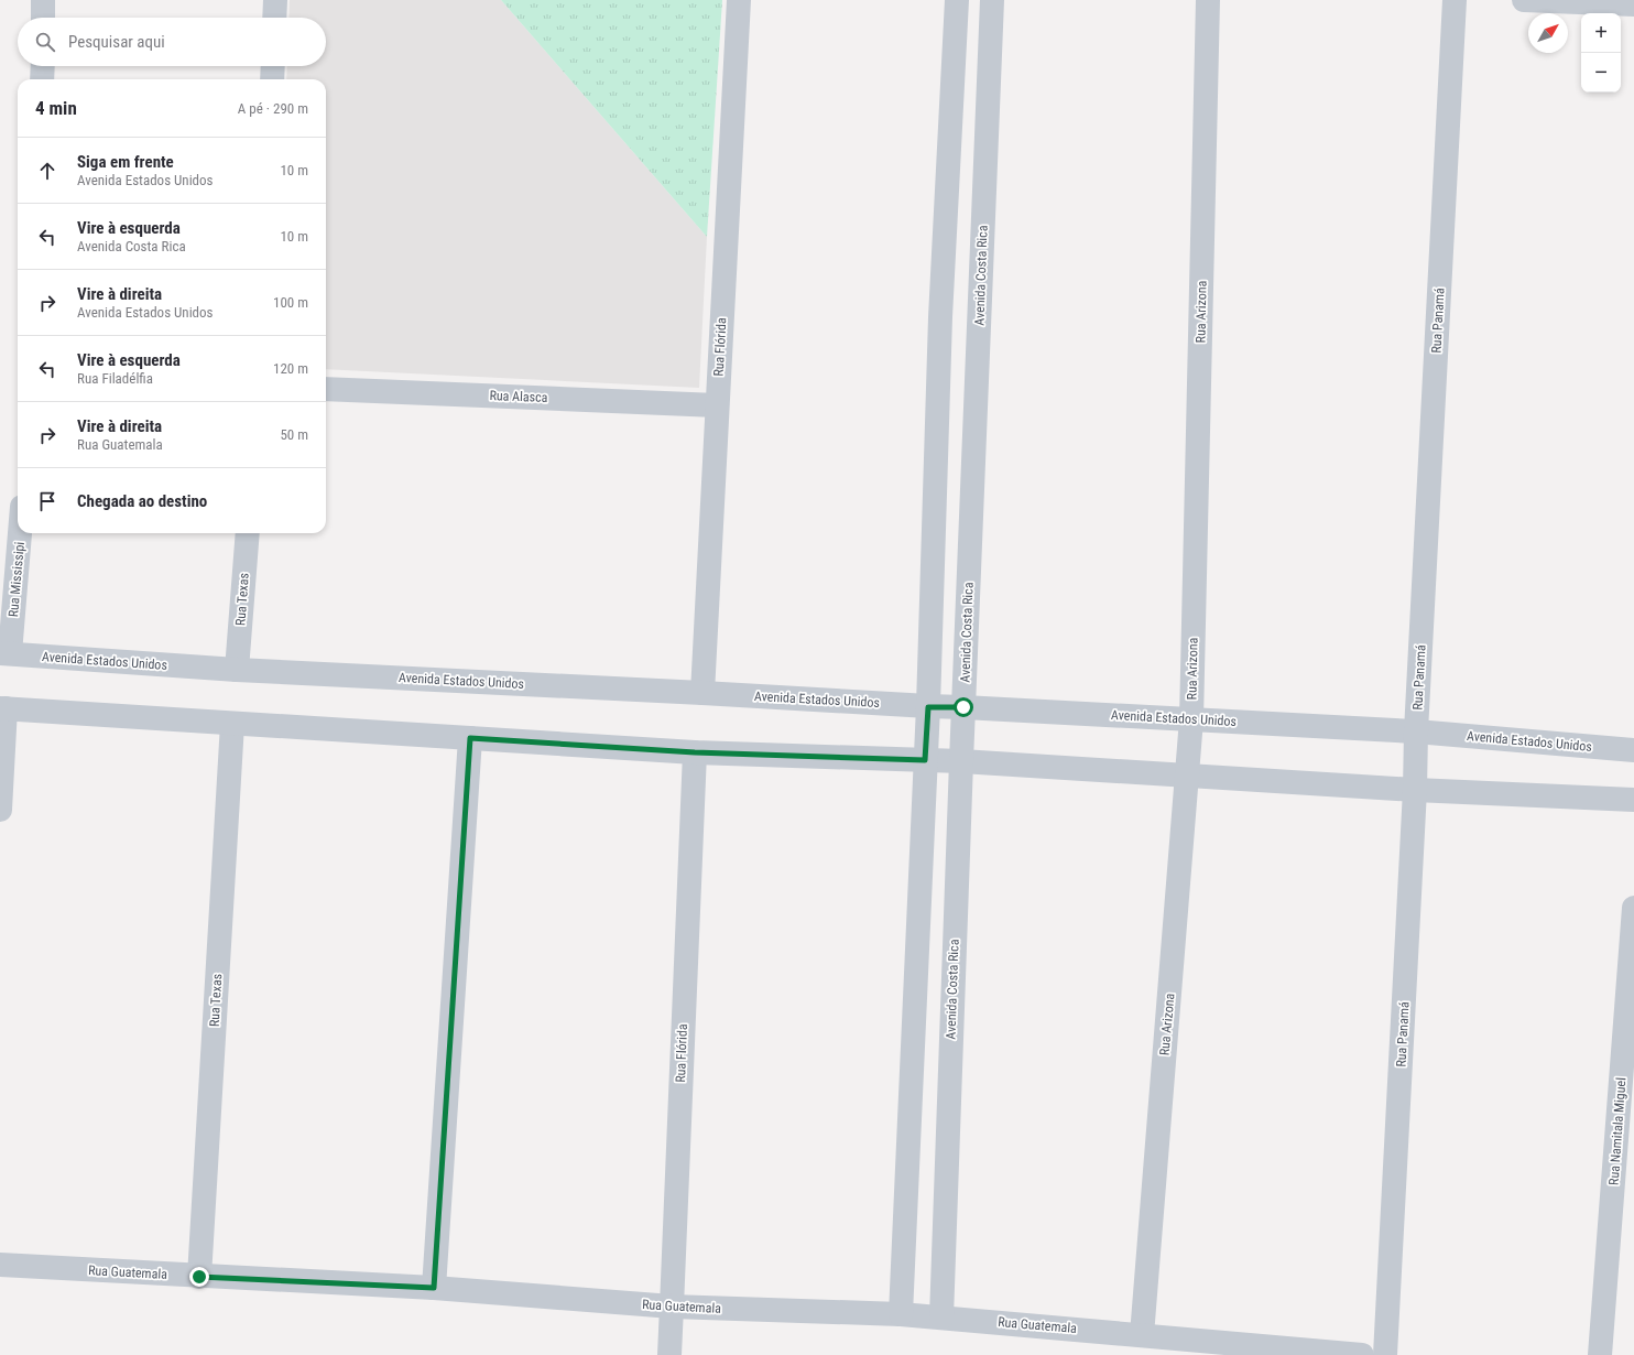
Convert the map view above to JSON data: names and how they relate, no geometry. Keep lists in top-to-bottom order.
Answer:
{
  "streets": {
    "street": [
      "Avenida Costa Rica",
      "Rua Arizona",
      "Rua Panamá",
      "Rua Flórida",
      "Rua Alasca",
      "Rua Mississipi",
      "Rua Texas",
      "Avenida Estados Unidos",
      "Rua Namitala Miguel",
      "Rua Guatemala"
    ]
  },
  "crossings": [
    ["Avenida Costa Rica", "Avenida Estados Unidos"],
    ["Avenida Costa Rica", "Rua Guatemala"],
    ["Rua Arizona", "Avenida Estados Unidos"],
    ["Rua Arizona", "Rua Guatemala"],
    ["Rua Panamá", "Avenida Estados Unidos"],
    ["Rua Flórida", "Rua Alasca"],
    ["Rua Flórida", "Avenida Estados Unidos"],
    ["Rua Flórida", "Rua Guatemala"],
    ["Rua Mississipi", "Avenida Estados Unidos"],
    ["Rua Texas", "Avenida Estados Unidos"],
    ["Rua Texas", "Rua Guatemala"]
  ],
  "north": "top right",
  "page": {
    "map_buttons": ["+", "−"],
    "search": "Pesquisar aqui",
    "heading": ["4 min", "A pé · 290 m"],
    "list": [
      ["Siga em frente", "Avenida Estados Unidos", "10 m"],
      ["Vire à esquerda", "Avenida Costa Rica", "10 m"],
      ["Vire à direita", "Avenida Estados Unidos", "100 m"],
      ["Vire à esquerda", "Rua Filadélfia", "120 m"],
      ["Vire à direita", "Rua Guatemala", "50 m"],
      "Chegada ao destino"
    ]
  }
}
